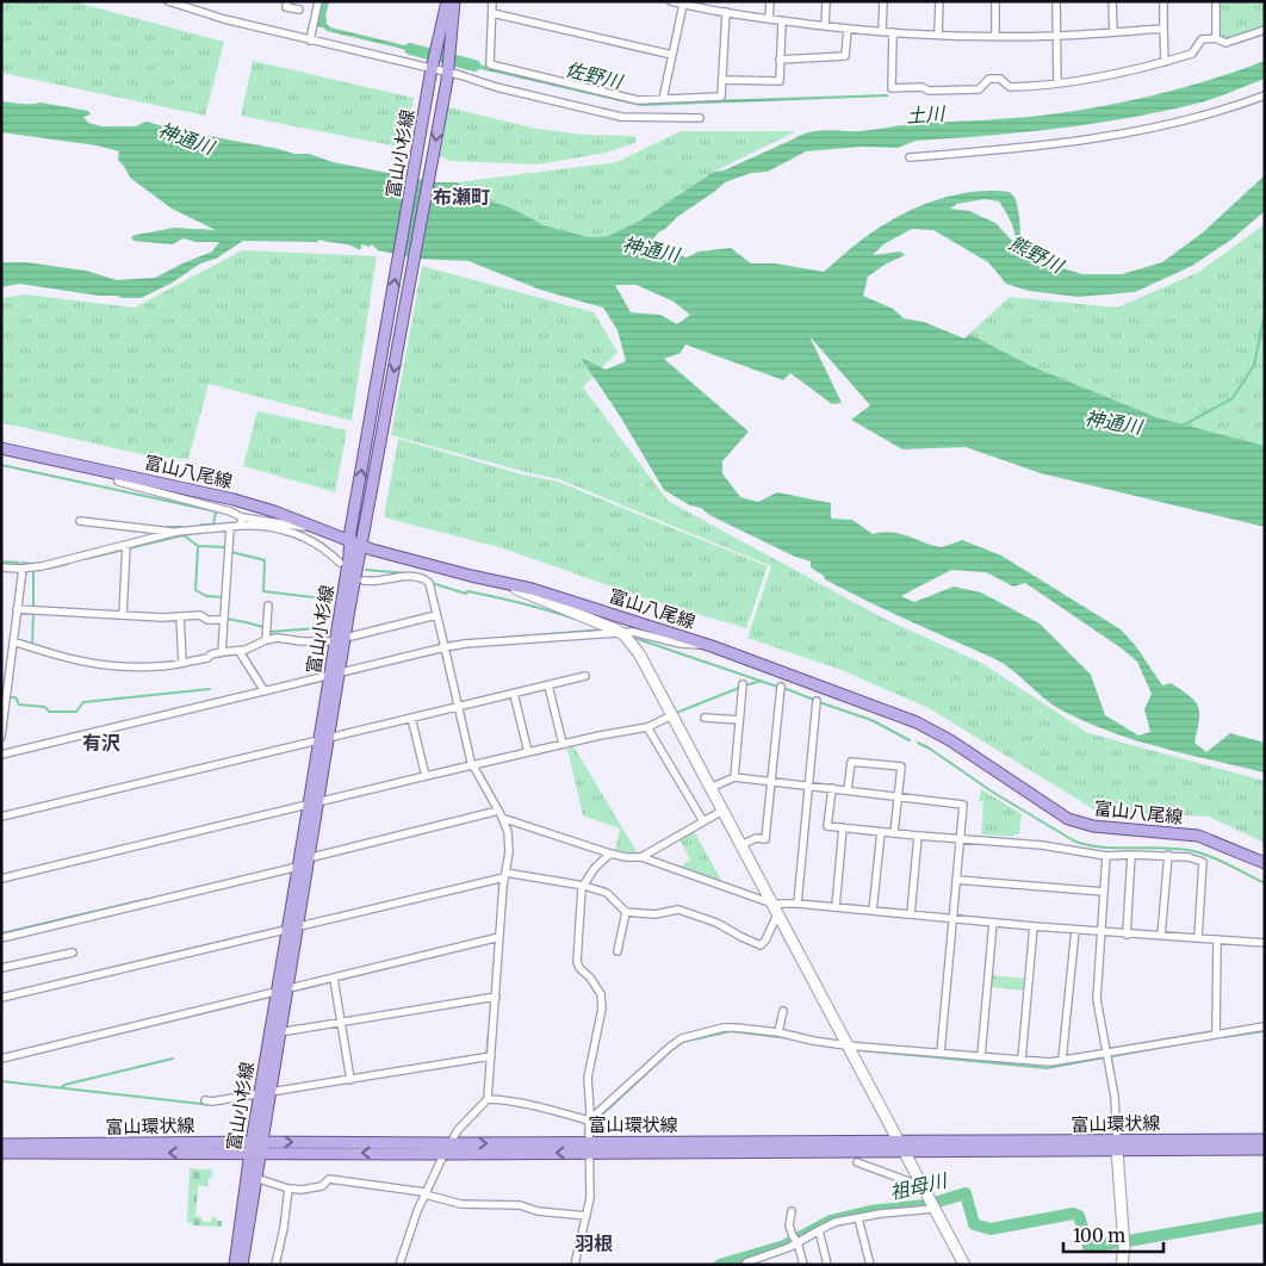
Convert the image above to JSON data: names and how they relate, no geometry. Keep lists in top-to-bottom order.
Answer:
{
  "streets": {
    "main road": ["富山小杉線", "富山八尾線", "富山環状線"]
  },
  "crossings": [
    ["富山小杉線", "富山八尾線"],
    ["富山小杉線", "富山環状線"]
  ],
  "districts": ["布瀬町", "有沢", "羽根"],
  "water": [
    "佐野川",
    "土川",
    "神通川",
    "熊野川",
    "祖母川"
  ],
  "scale_bar": "100 m"
}
